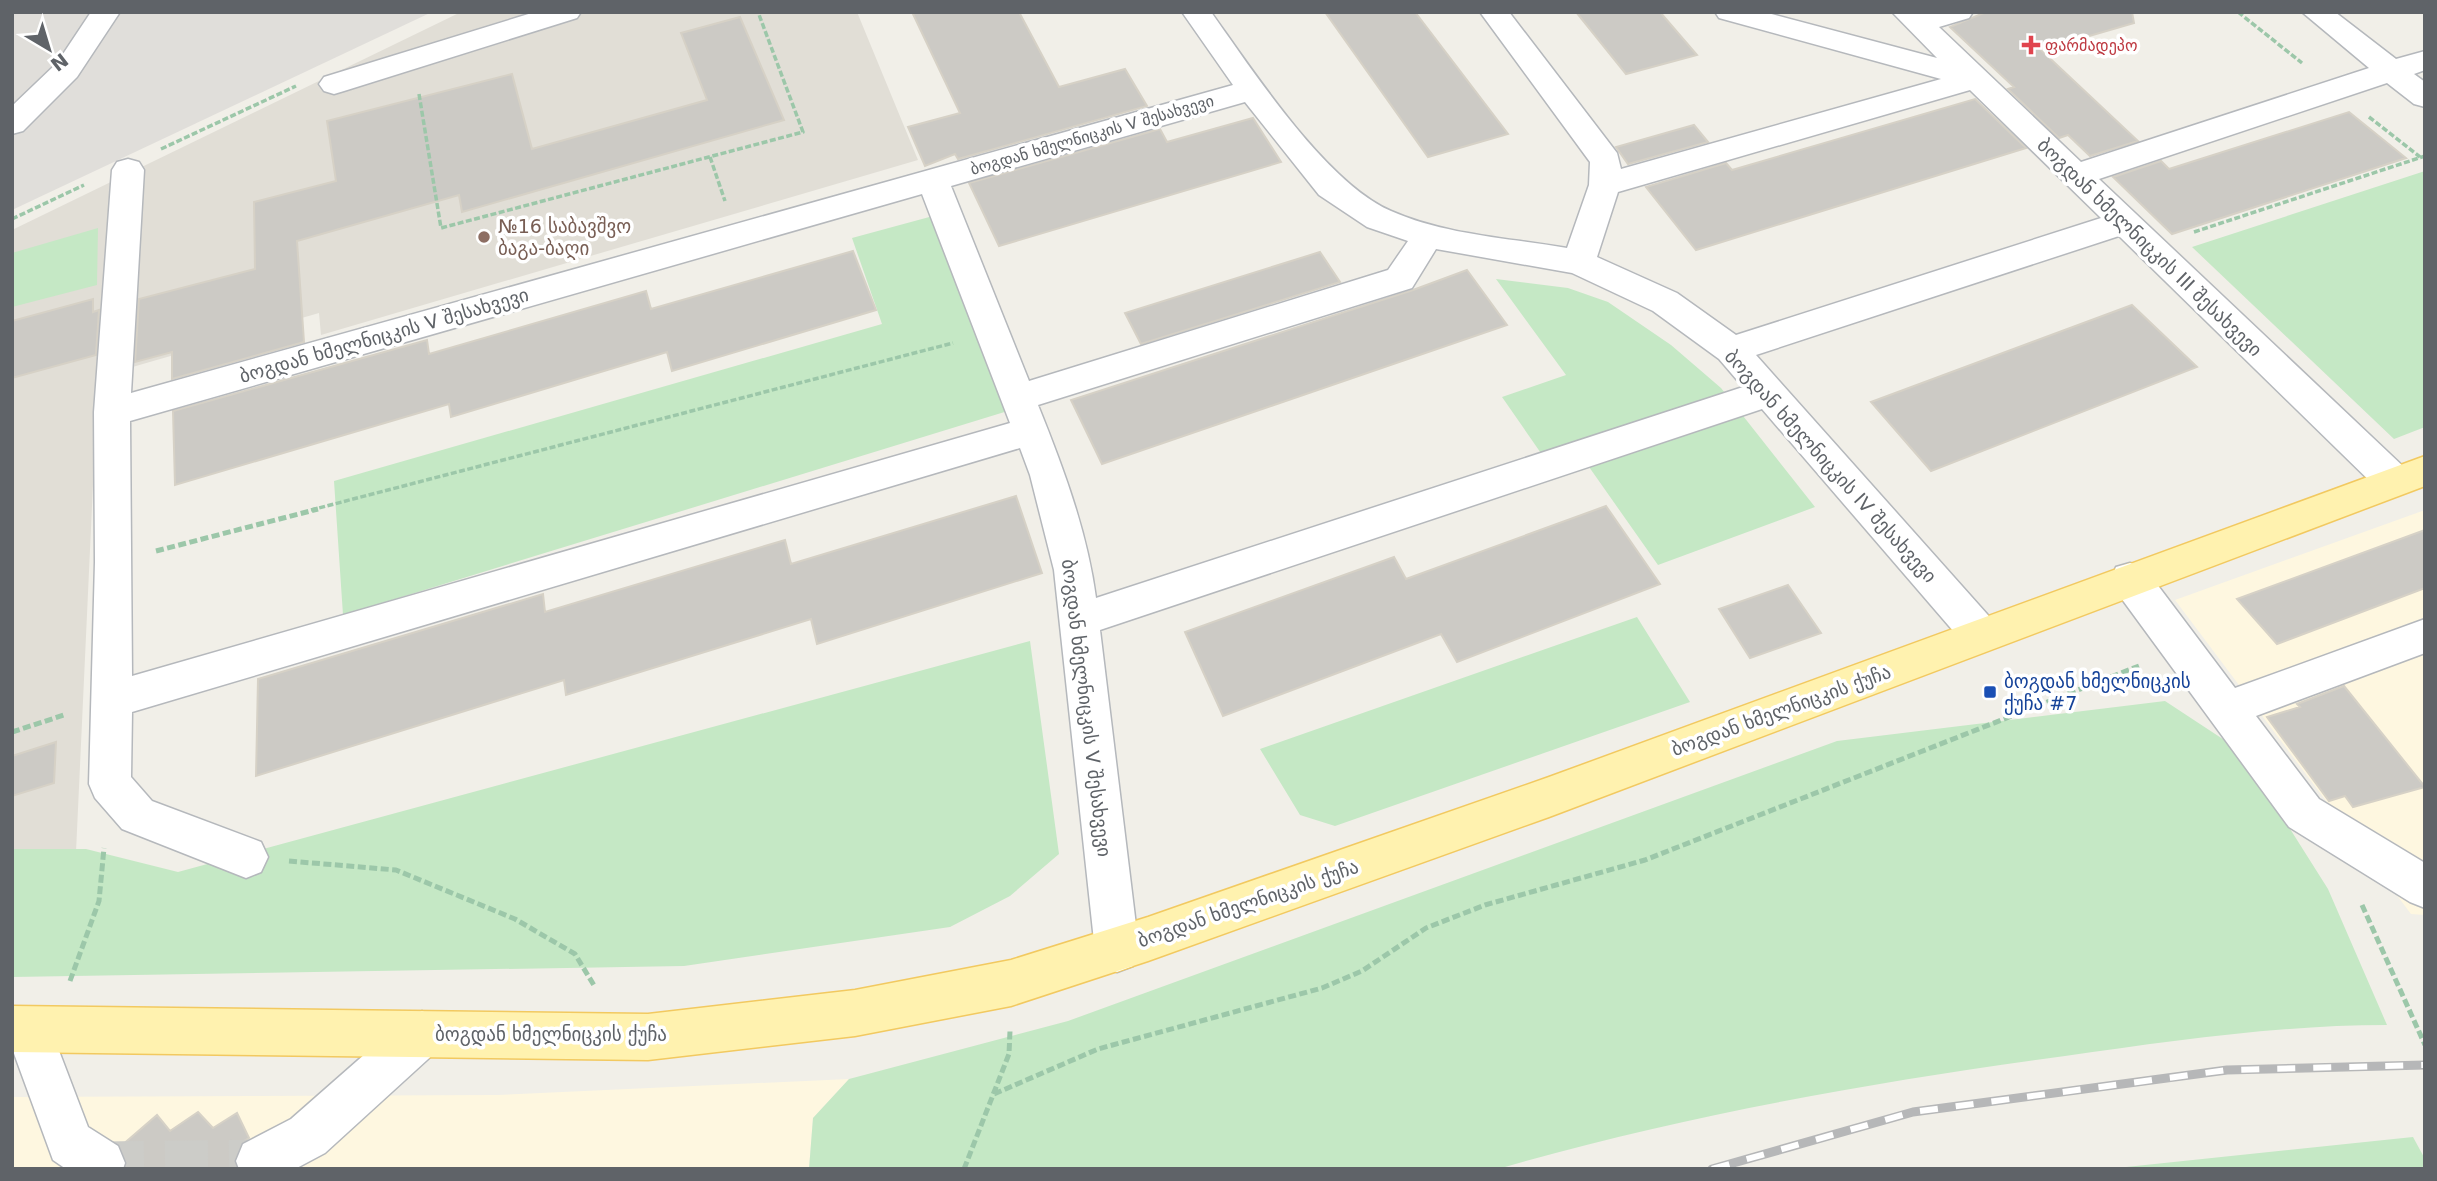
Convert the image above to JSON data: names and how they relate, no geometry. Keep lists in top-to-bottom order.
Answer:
{
  "streets": {
    "main road": ["ბოგდან ხმელნიცკის ქუჩა"],
    "street": ["ბოგდან ხმელნიცკის V შესახვევი", "ბოგდან ხმელნიცკის III შესახვევი", "ბოგდან ხმელნიცკის IV შესახვევი"]
  },
  "crossings": [
    ["ბოგდან ხმელნიცკის V შესახვევი", "ბოგდან ხმელნიცკის IV შესახვევი"],
    ["ბოგდან ხმელნიცკის V შესახვევი", "ბოგდან ხმელნიცკის ქუჩა"],
    ["ბოგდან ხმელნიცკის III შესახვევი", "ბოგდან ხმელნიცკის ქუჩა"],
    ["ბოგდან ხმელნიცკის IV შესახვევი", "ბოგდან ხმელნიცკის ქუჩა"]
  ],
  "places": {
    "health": ["ფარმადეპო"],
    "other": ["№16 საბავშვო ბაგა-ბაღი"],
    "transit": ["ბოგდან ხმელნიცკის ქუჩა #7"]
  },
  "north": "bottom right"
}
